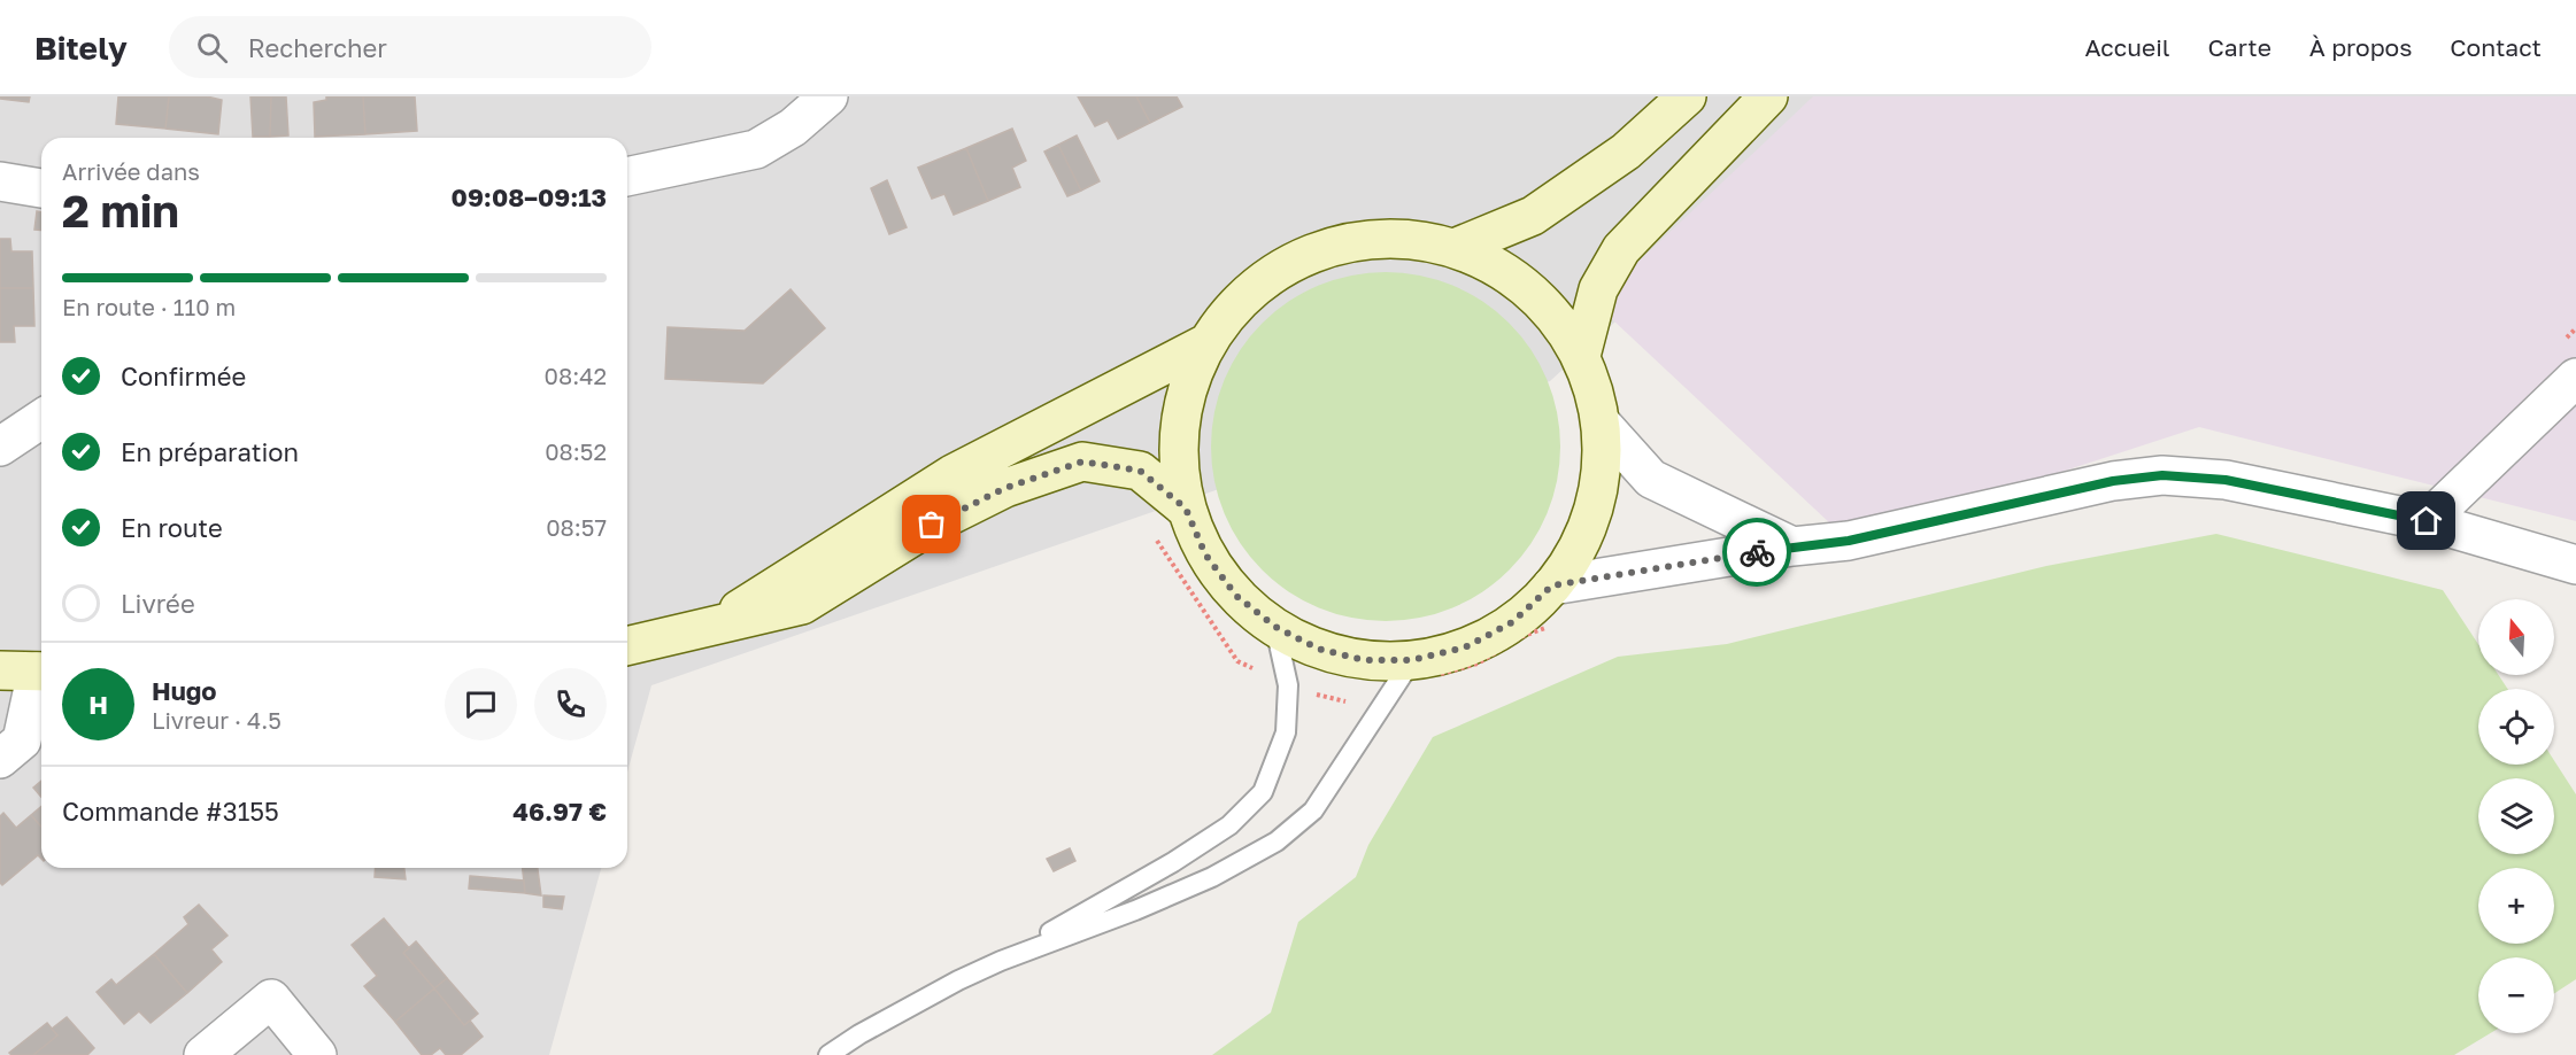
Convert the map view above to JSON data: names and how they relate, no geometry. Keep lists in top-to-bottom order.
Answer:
{
  "north": "top",
  "page": {
    "header": "Bitely",
    "search": "Rechercher",
    "nav": [
      "Accueil",
      "Carte",
      "À propos",
      "Contact"
    ],
    "heading": ["2 min", "Arrivée dans", "09:08–09:13"],
    "panel": [
      "Hugo",
      "Livreur · 4.5",
      "Commande #3155",
      "46.97 €"
    ],
    "bar": "En route · 110 m",
    "list": [
      ["Confirmée", "08:42"],
      ["En préparation", "08:52"],
      ["En route", "08:57"],
      "Livrée"
    ],
    "map_buttons": ["+", "−"],
    "round": "H"
  }
}
